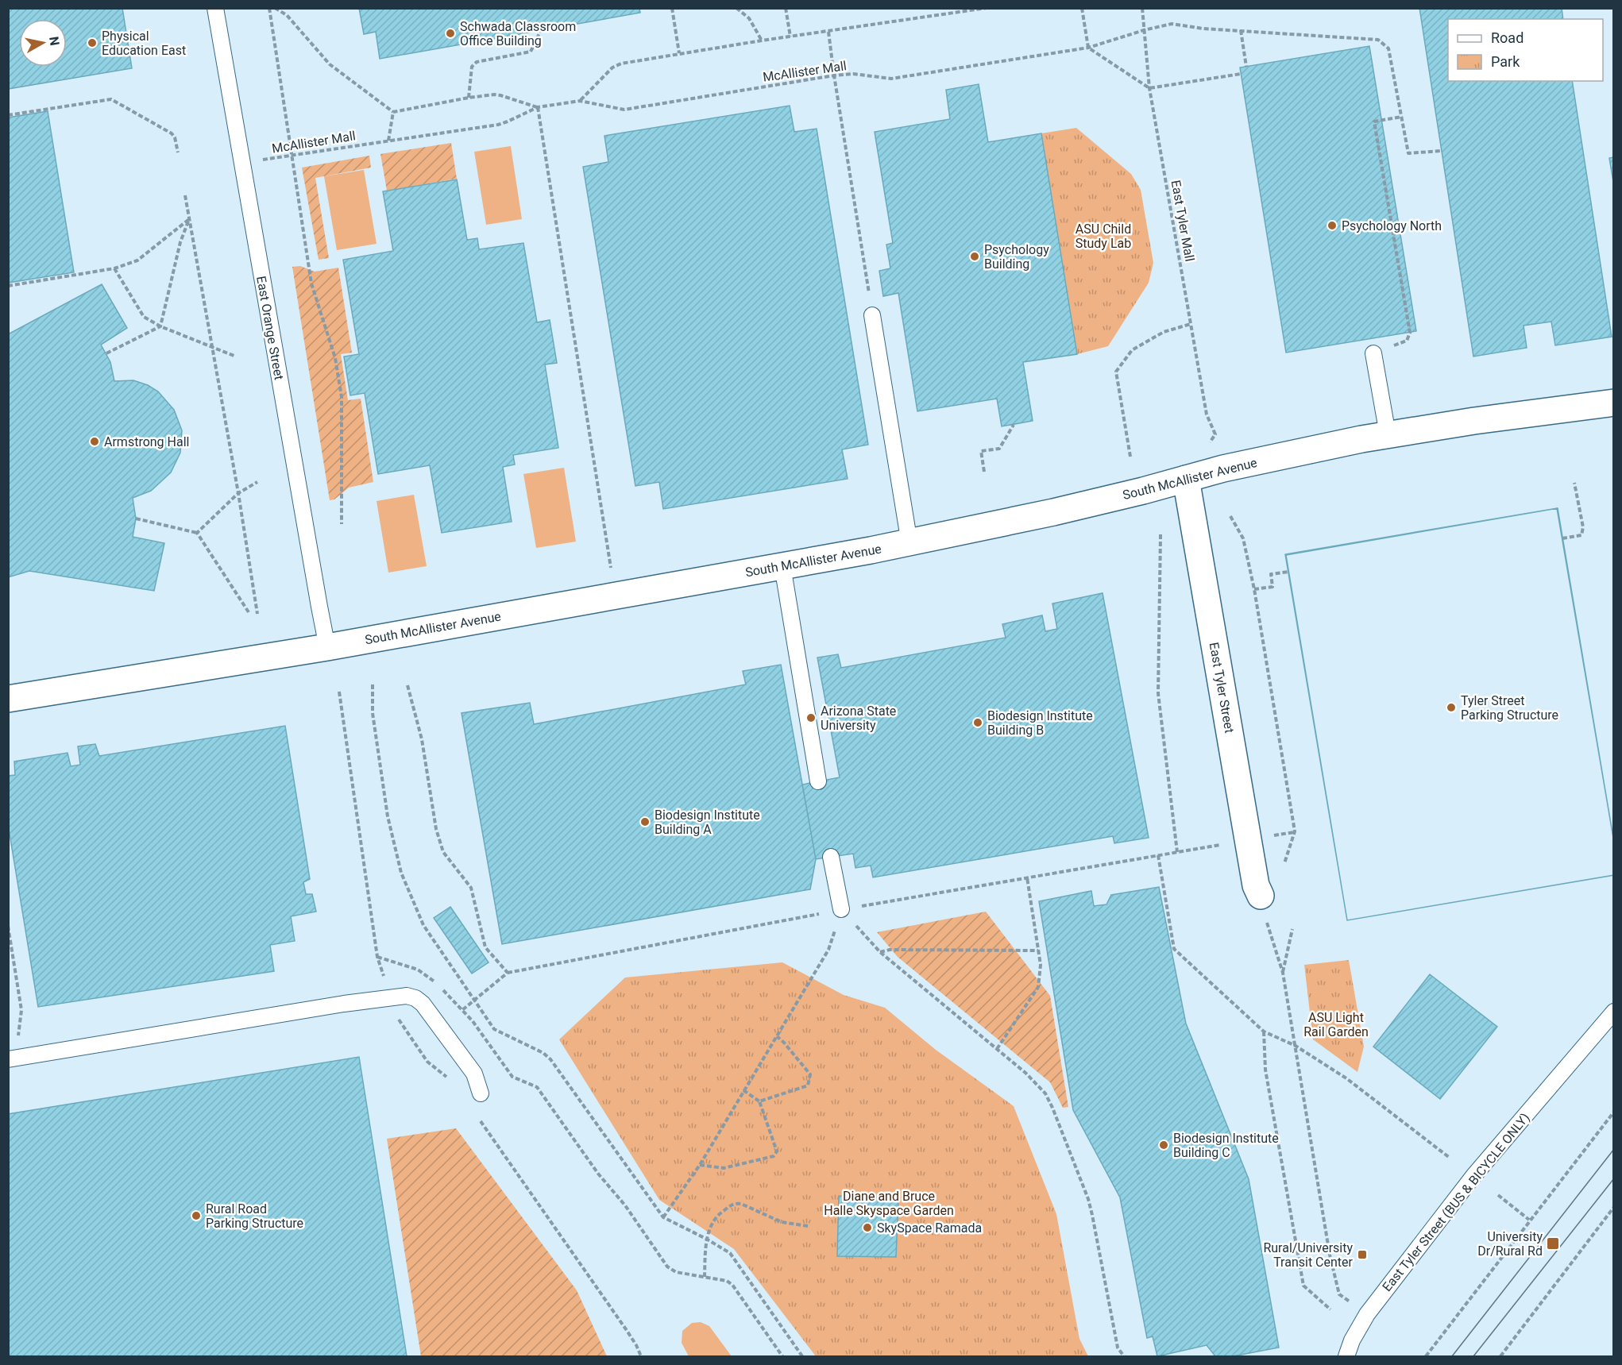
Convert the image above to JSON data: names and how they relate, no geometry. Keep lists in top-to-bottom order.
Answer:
{
  "streets": {
    "street": ["South McAllister Avenue", "East Tyler Street"],
    "lane": ["East Orange Street", "East Tyler Street (BUS & BICYCLE ONLY)"],
    "path": ["McAllister Mall", "East Tyler Mall"]
  },
  "crossings": [
    ["McAllister Mall", "East Tyler Mall"],
    ["McAllister Mall", "East Orange Street"],
    ["East Orange Street", "South McAllister Avenue"],
    ["South McAllister Avenue", "East Tyler Street"]
  ],
  "parks": ["ASU Child Study Lab", "ASU Light Rail Garden", "Diane and Bruce Halle Skyspace Garden"],
  "places": {
    "other": [
      "Schwada Classroom Office Building",
      "Physical Education East",
      "Psychology North",
      "Psychology Building",
      "Armstrong Hall",
      "Tyler Street Parking Structure",
      "Arizona State University",
      "Biodesign Institute Building B",
      "Biodesign Institute Building A",
      "Biodesign Institute Building C",
      "Rural Road Parking Structure",
      "SkySpace Ramada"
    ],
    "transit": ["University Dr/Rural Rd", "Rural/University Transit Center"]
  },
  "legend": ["Road", "Park"],
  "north": "right"
}
